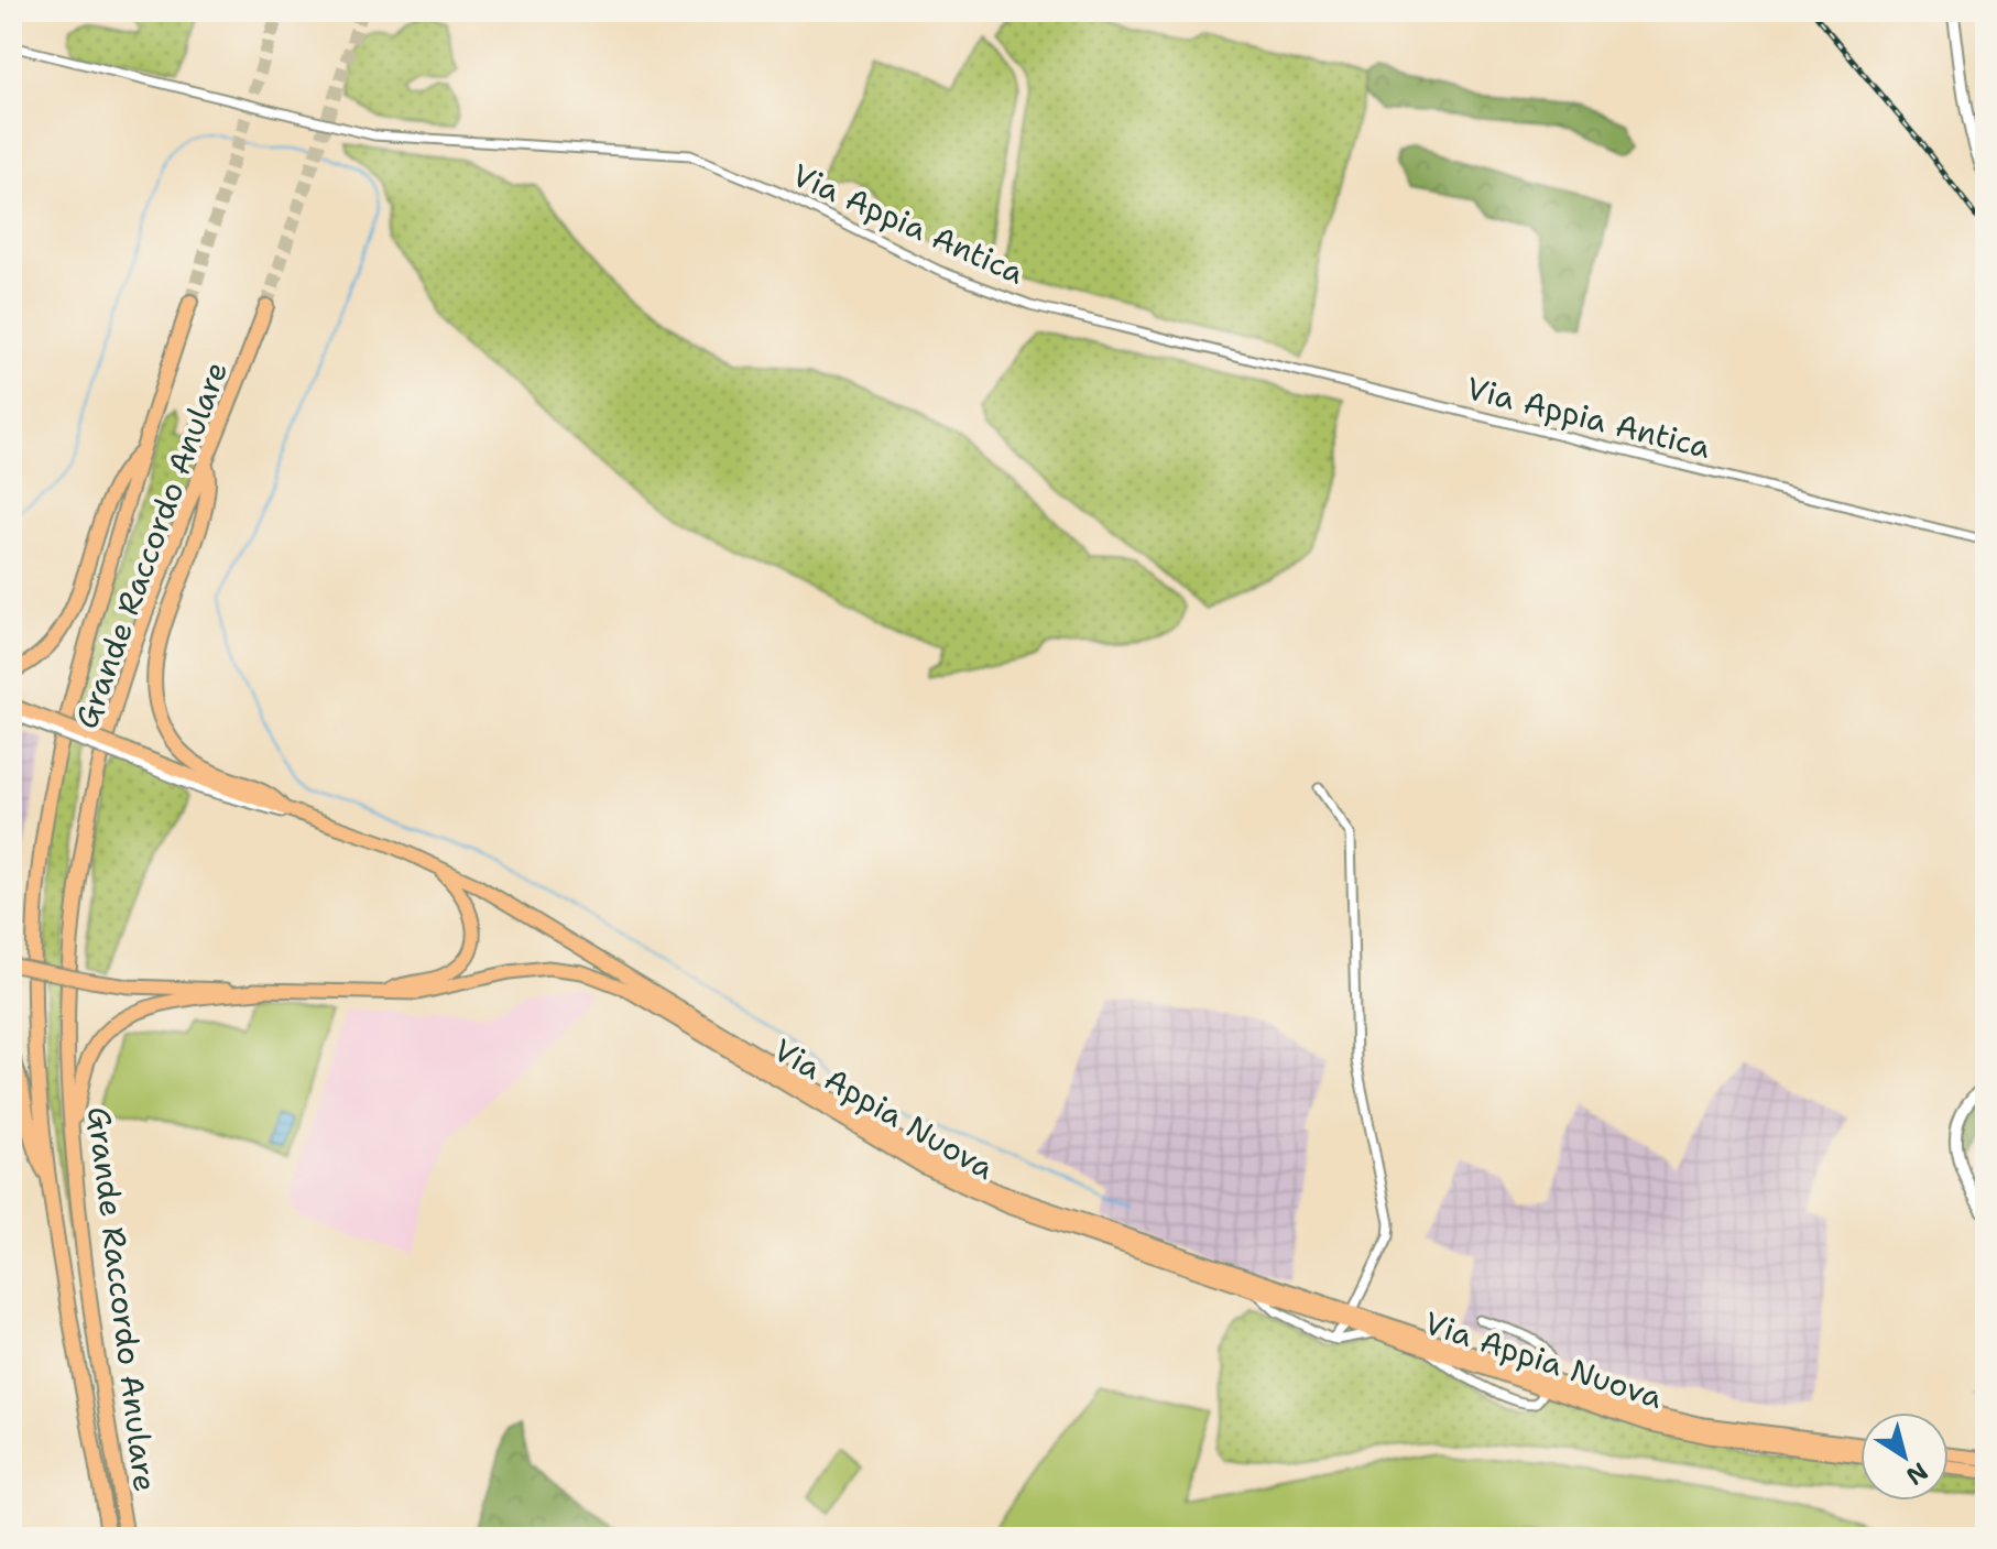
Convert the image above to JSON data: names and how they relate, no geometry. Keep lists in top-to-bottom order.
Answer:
{
  "streets": {
    "highway": ["Grande Raccordo Anulare"],
    "main road": ["Via Appia Nuova"],
    "street": ["Via Appia Antica"]
  },
  "north": "bottom right"
}
